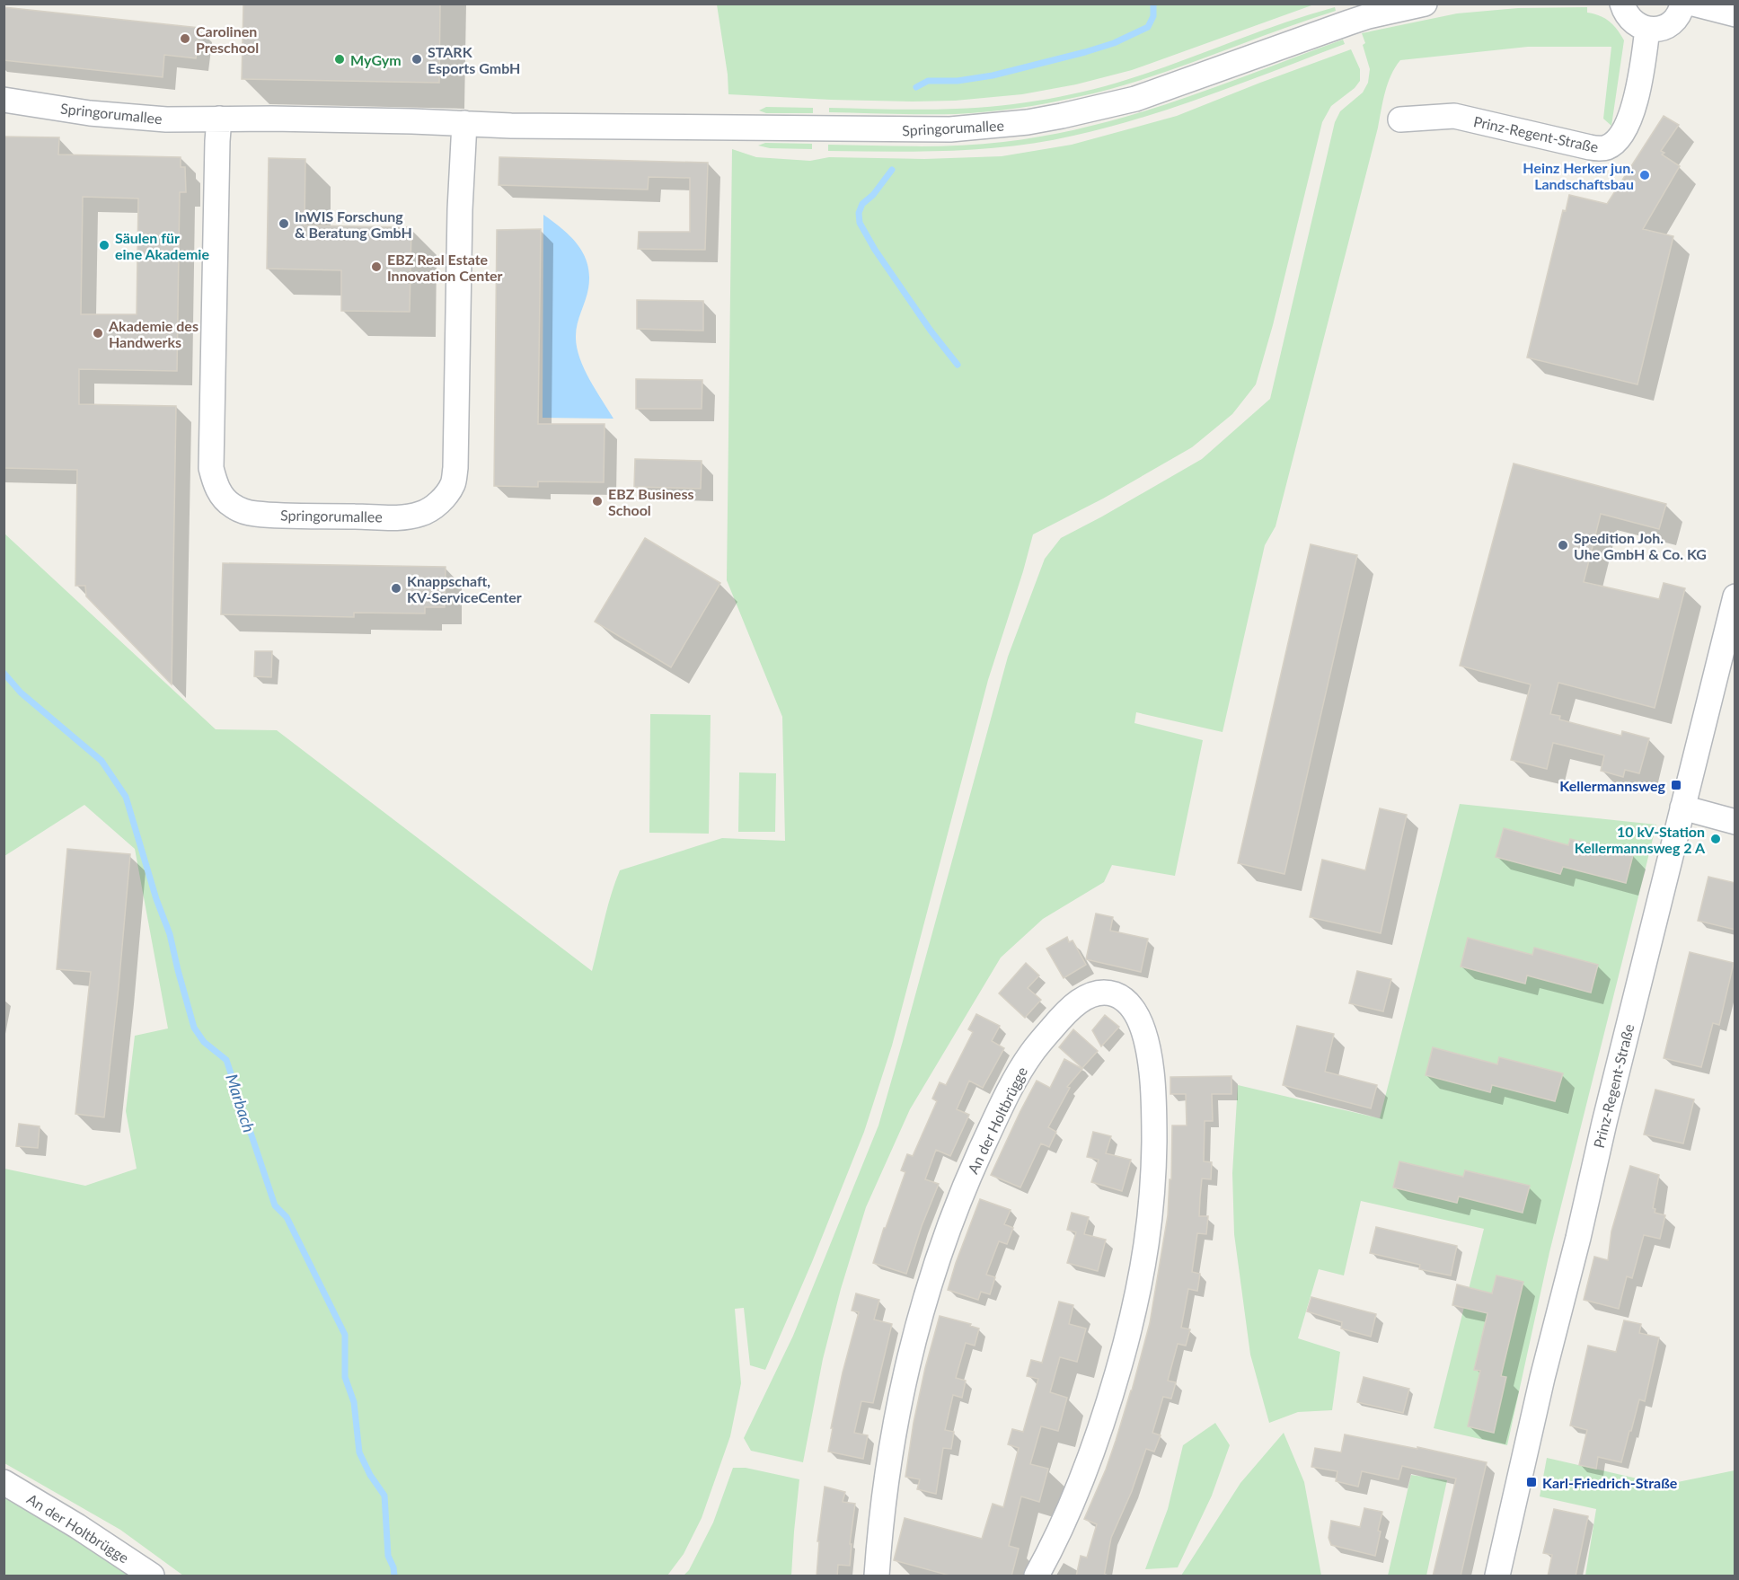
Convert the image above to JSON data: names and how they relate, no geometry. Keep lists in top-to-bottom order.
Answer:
{
  "streets": {
    "street": ["Springorumallee", "Prinz-Regent-Straße", "An der Holtbrügge"]
  },
  "water": ["Marbach"],
  "places": {
    "other": [
      "Carolinen Preschool",
      "MyGym",
      "STARK Esports GmbH",
      "Heinz Herker jun. Landschaftsbau",
      "InWIS Forschung & Beratung GmbH",
      "Säulen für eine Akademie",
      "EBZ Real Estate Innovation Center",
      "Akademie des Handwerks",
      "EBZ Business School",
      "Spedition Joh. Uhe GmbH & Co. KG",
      "Knappschaft, KV-ServiceCenter",
      "10 kV-Station Kellermannsweg 2 A"
    ],
    "transit": ["Kellermannsweg", "Karl-Friedrich-Straße"]
  }
}
